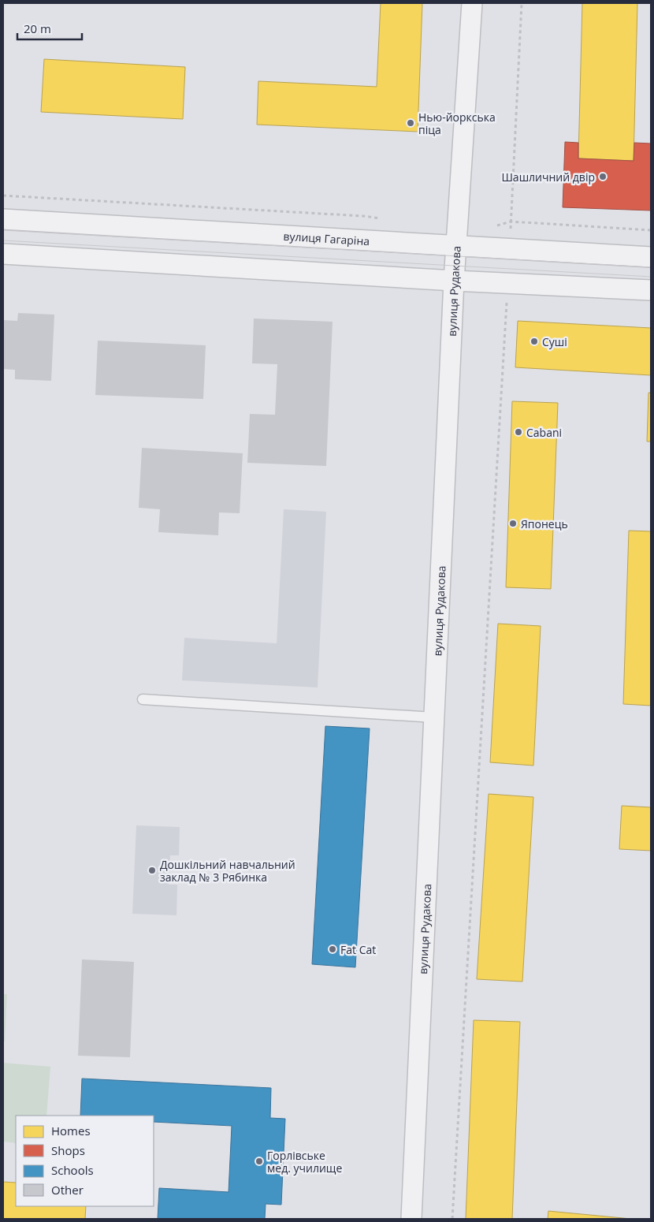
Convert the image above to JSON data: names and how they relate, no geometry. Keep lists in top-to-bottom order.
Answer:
{
  "streets": {
    "street": ["вулиця Гагаріна", "вулиця Рудакова"]
  },
  "crossings": [
    ["вулиця Гагаріна", "вулиця Рудакова"]
  ],
  "places": [
    "Нью-йоркська піца",
    "Шашличний двір",
    "Суші",
    "Cabani",
    "Японець",
    "Дошкільний навчальний заклад № 3 Рябинка",
    "Fat Cat",
    "Горлівське мед. училище"
  ],
  "legend": [
    "Homes",
    "Shops",
    "Schools",
    "Other"
  ],
  "scale_bar": "20 m"
}
